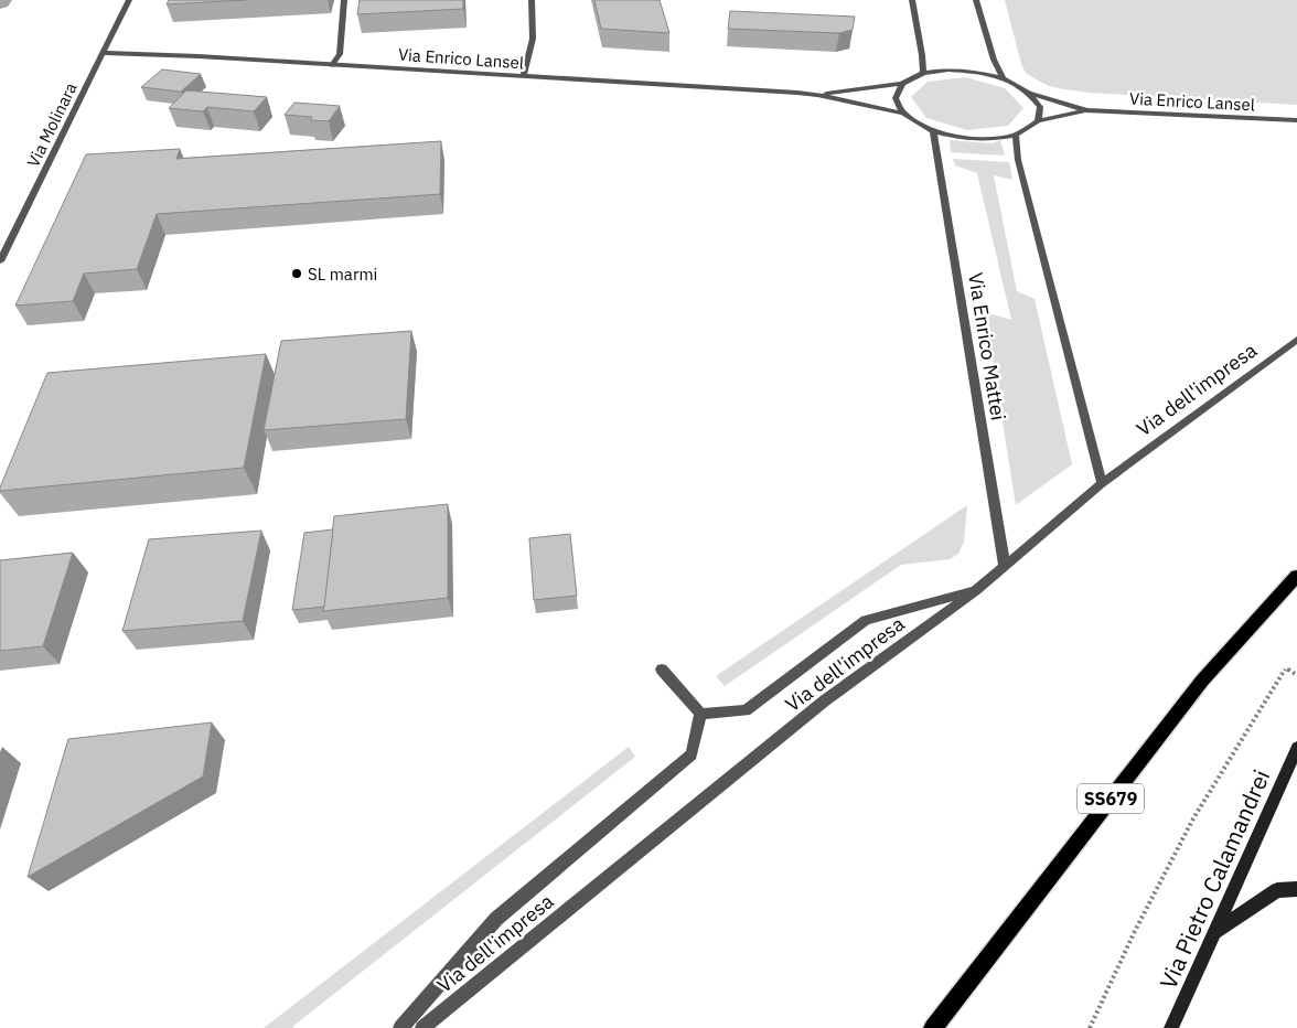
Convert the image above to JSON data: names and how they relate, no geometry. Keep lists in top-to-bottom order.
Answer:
{
  "streets": {
    "main road": ["SS679", "Via Pietro Calamandrei"],
    "street": [
      "Via Enrico Lansel",
      "Via Molinara",
      "Via Enrico Mattei",
      "Via dell'impresa"
    ]
  },
  "crossings": [
    ["Via Enrico Lansel", "Via Molinara"],
    ["Via Enrico Mattei", "Via dell'impresa"]
  ],
  "places": ["SL marmi"]
}
